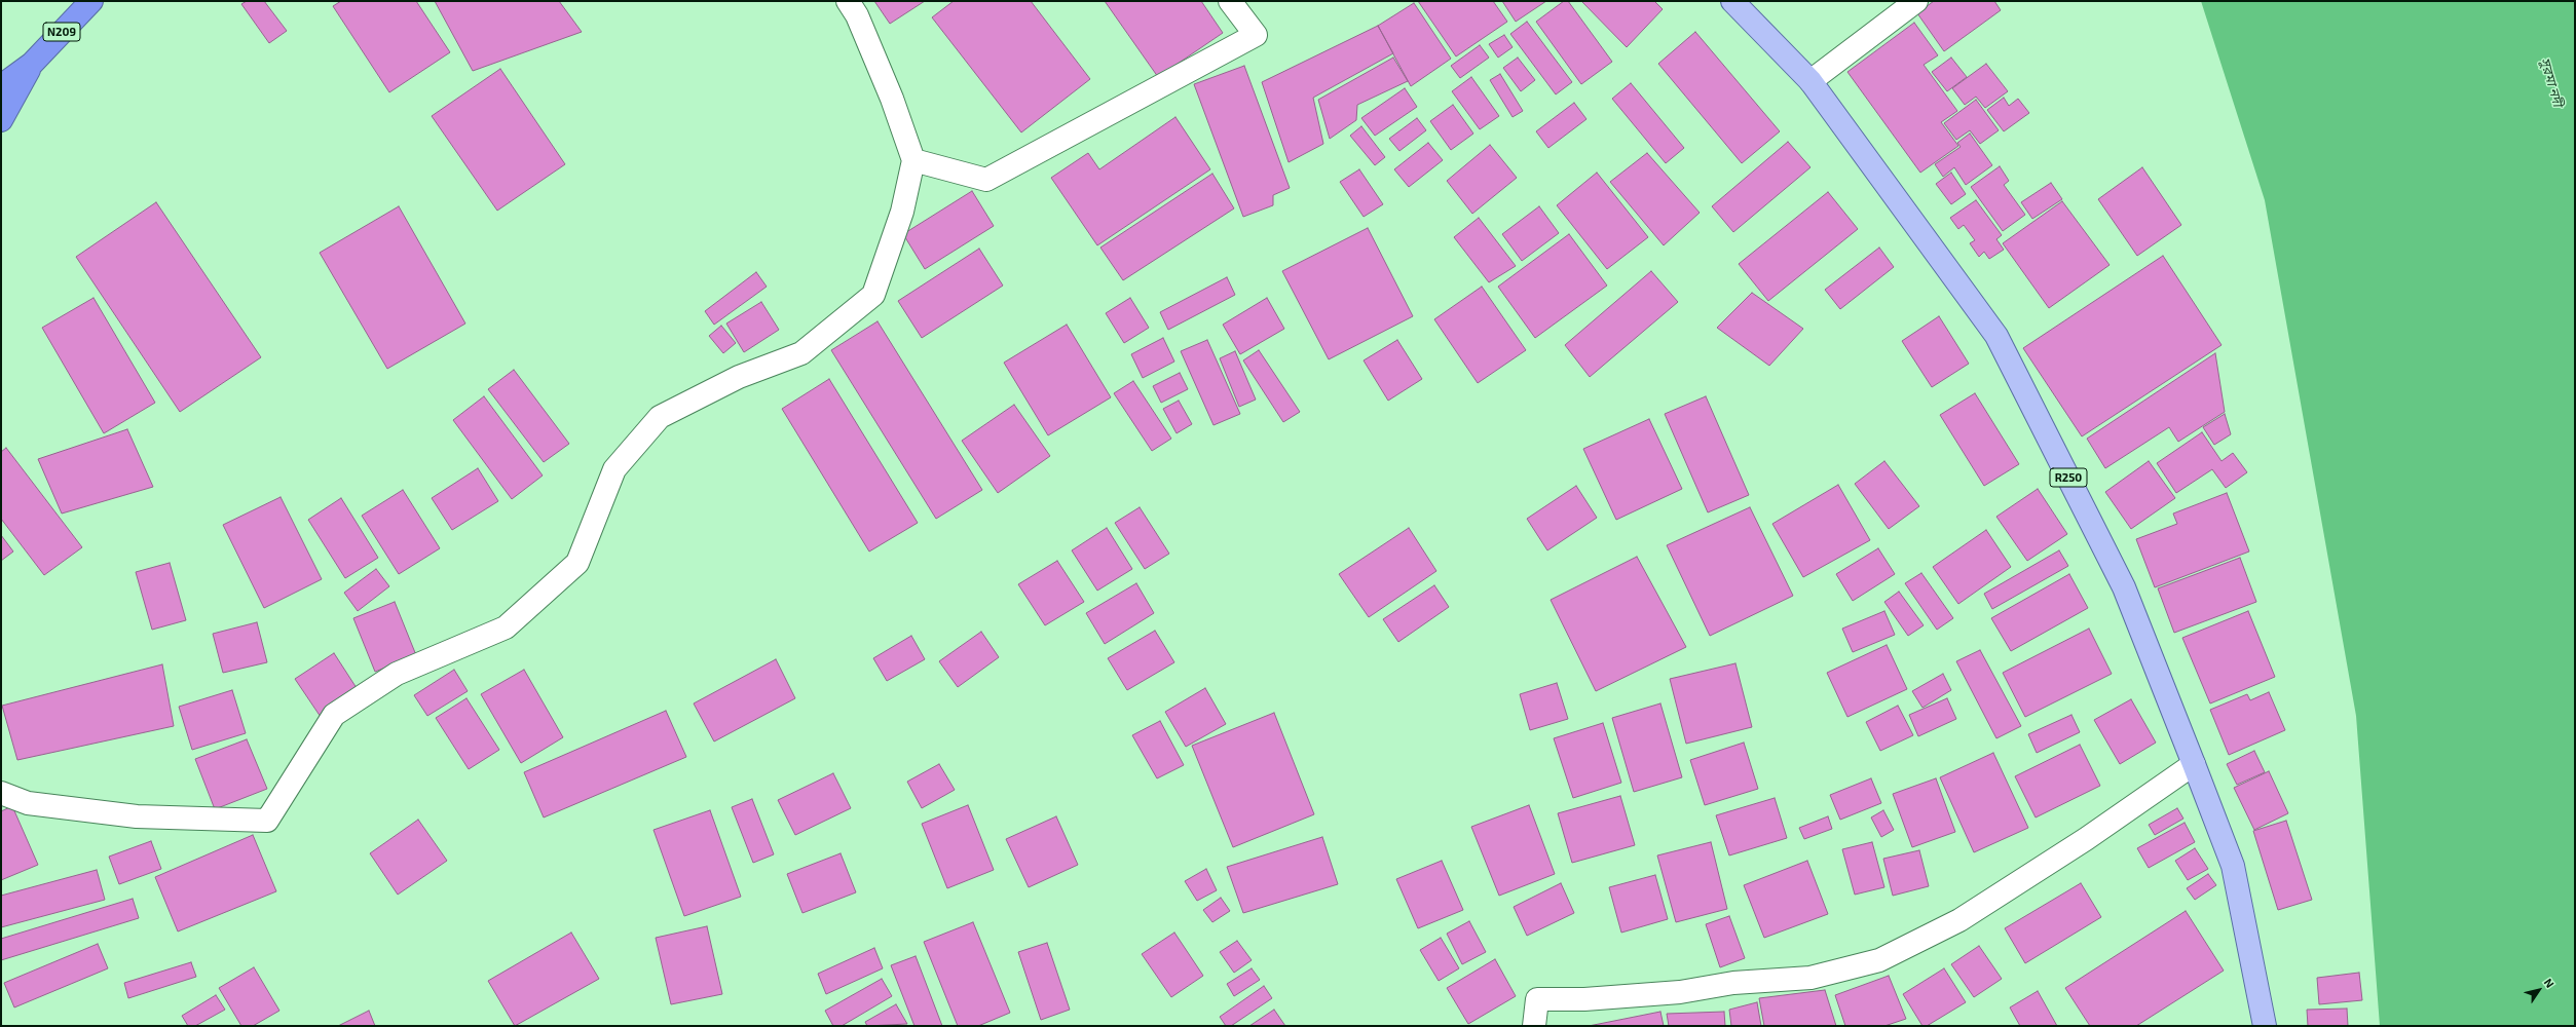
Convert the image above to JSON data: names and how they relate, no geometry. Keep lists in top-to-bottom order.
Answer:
{
  "streets": {
    "highway": ["N209"],
    "main road": ["R250"]
  },
  "water": ["সুরমা নদী"],
  "north": "top right"
}
